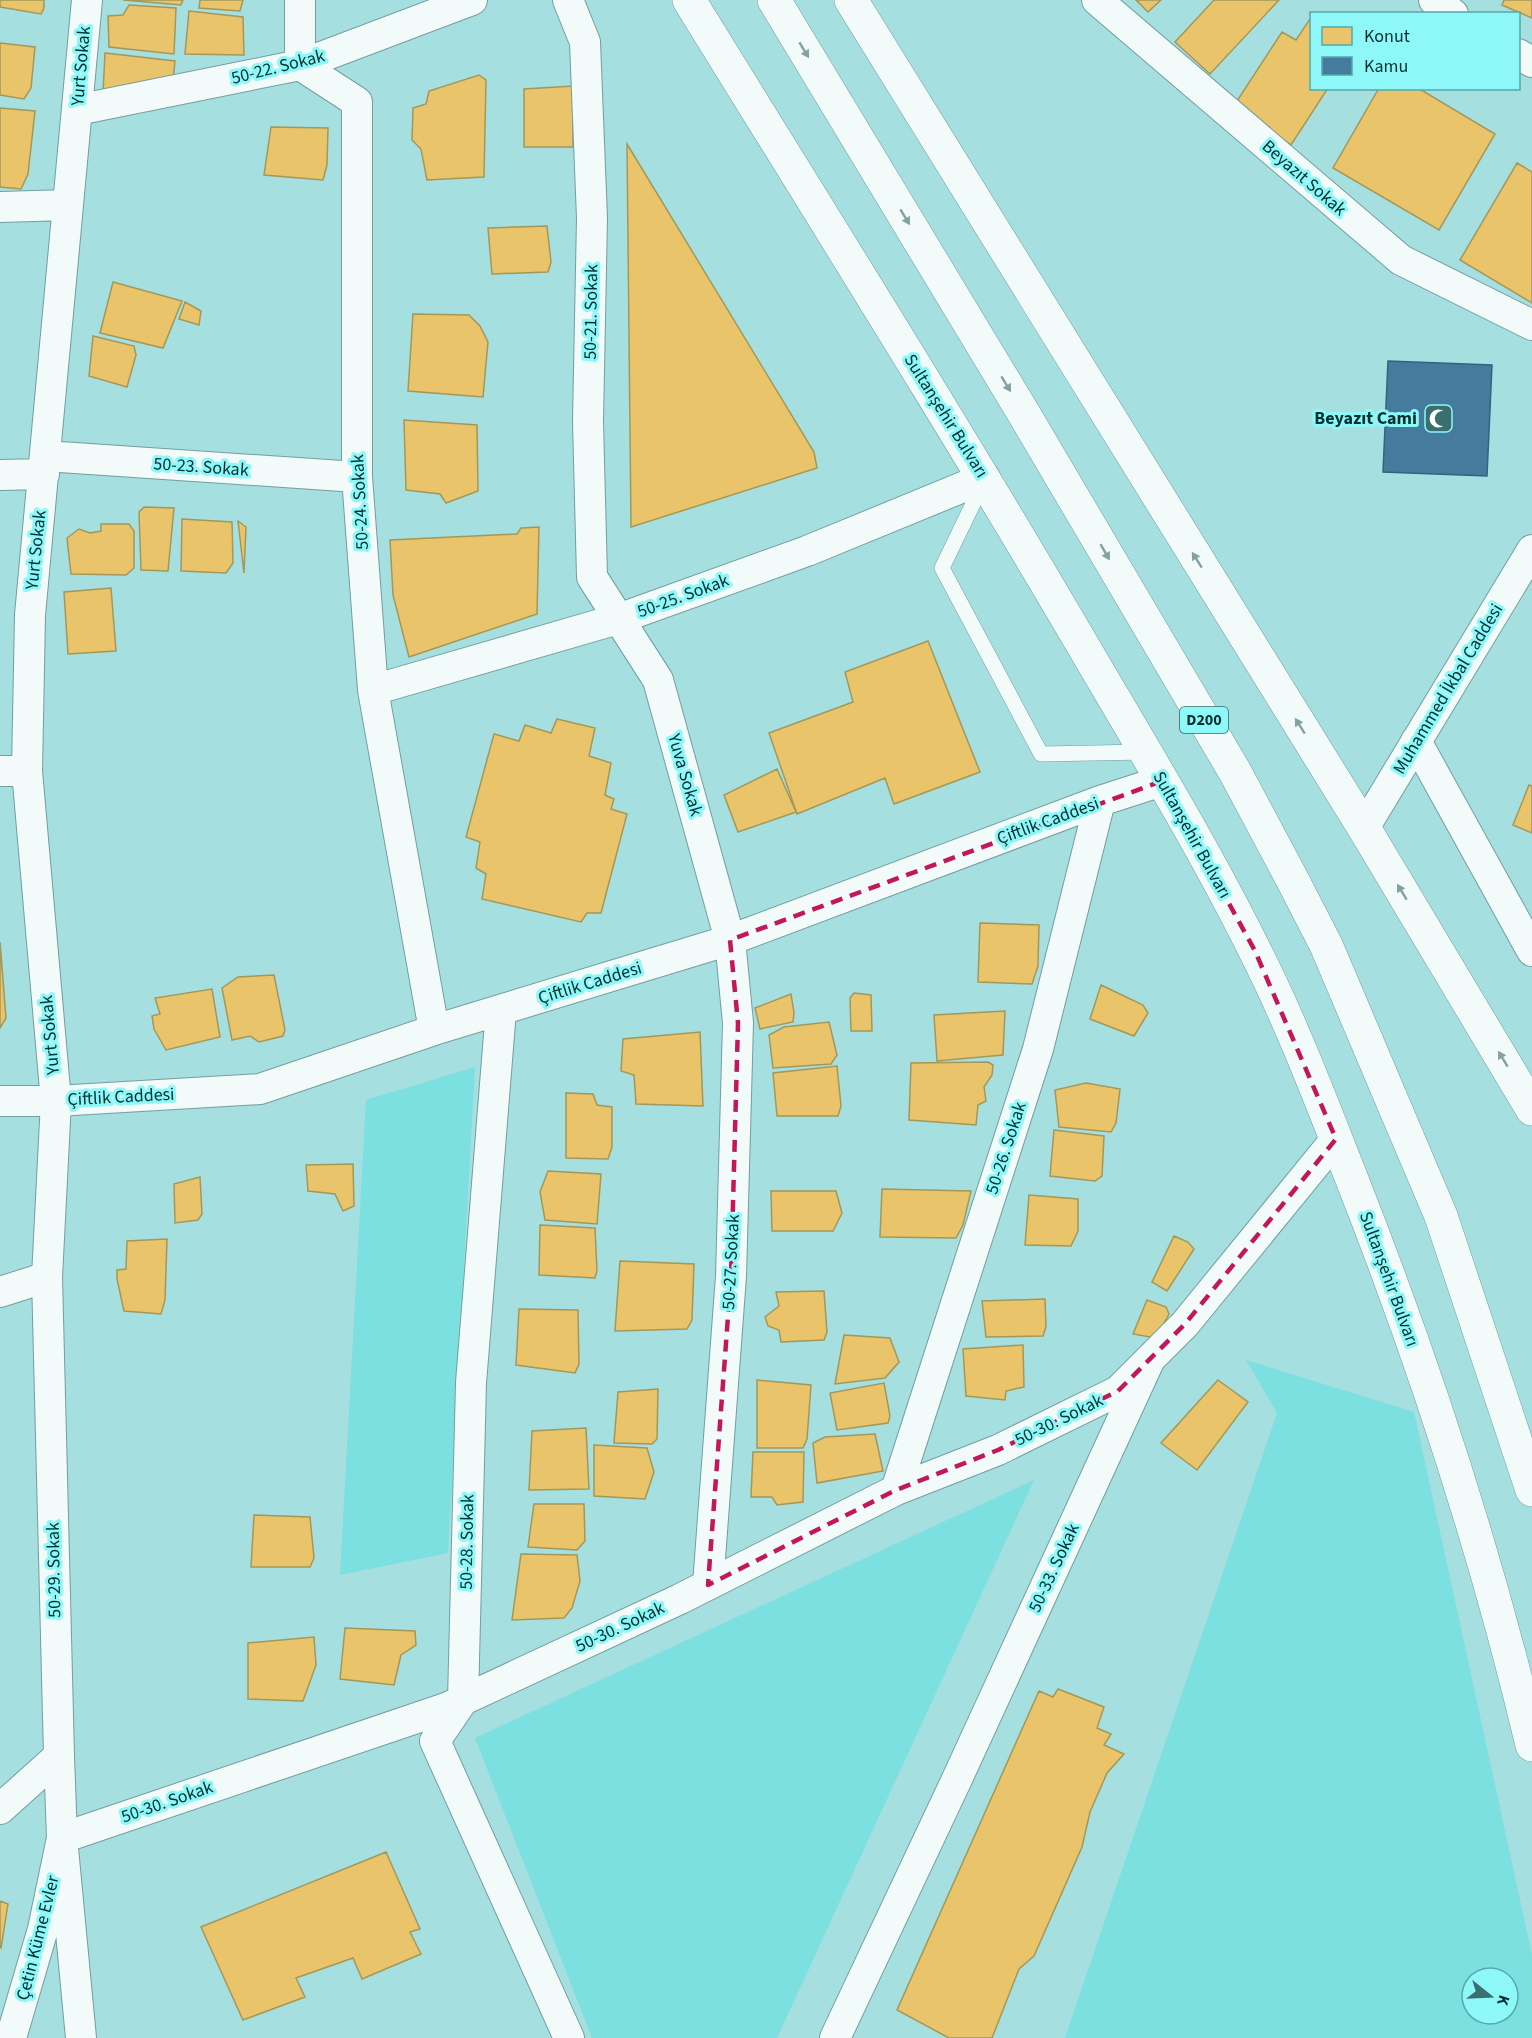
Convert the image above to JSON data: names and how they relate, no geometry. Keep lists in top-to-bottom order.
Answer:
{
  "streets": {
    "main road": ["Sultanşehir Bulvarı", "D200"],
    "street": [
      "Yurt Sokak",
      "50-22. Sokak",
      "Beyazıt Sokak",
      "50-21. Sokak",
      "50-23. Sokak",
      "50-24. Sokak",
      "50-25. Sokak",
      "Muhammed İkbal Caddesi",
      "Yuva Sokak",
      "Çiftlik Caddesi",
      "50-26. Sokak",
      "50-27. Sokak",
      "50-30. Sokak",
      "50-28. Sokak",
      "50-33. Sokak",
      "50-29. Sokak",
      "Çetin Küme Evler"
    ]
  },
  "crossings": [
    ["Yurt Sokak", "50-22. Sokak"],
    ["Yurt Sokak", "50-23. Sokak"],
    ["Yurt Sokak", "Çiftlik Caddesi"],
    ["Yurt Sokak", "50-29. Sokak"],
    ["50-22. Sokak", "50-24. Sokak"],
    ["50-21. Sokak", "50-25. Sokak"],
    ["50-21. Sokak", "Yuva Sokak"],
    ["Sultanşehir Bulvarı", "50-25. Sokak"],
    ["Sultanşehir Bulvarı", "Çiftlik Caddesi"],
    ["Sultanşehir Bulvarı", "50-33. Sokak"],
    ["50-23. Sokak", "50-24. Sokak"],
    ["50-24. Sokak", "50-25. Sokak"],
    ["50-24. Sokak", "Çiftlik Caddesi"],
    ["50-25. Sokak", "Yuva Sokak"],
    ["Yuva Sokak", "Çiftlik Caddesi"],
    ["Yuva Sokak", "50-27. Sokak"],
    ["Çiftlik Caddesi", "50-26. Sokak"],
    ["Çiftlik Caddesi", "50-27. Sokak"],
    ["Çiftlik Caddesi", "50-28. Sokak"],
    ["Çiftlik Caddesi", "50-29. Sokak"],
    ["50-26. Sokak", "50-30. Sokak"],
    ["50-27. Sokak", "50-30. Sokak"],
    ["50-30. Sokak", "50-28. Sokak"],
    ["50-30. Sokak", "50-33. Sokak"],
    ["50-30. Sokak", "50-29. Sokak"],
    ["50-30. Sokak", "Çetin Küme Evler"],
    ["50-29. Sokak", "Çetin Küme Evler"]
  ],
  "places": {
    "mosque": ["Beyazıt Cami"]
  },
  "legend": ["Konut", "Kamu"],
  "north": "right"
}
